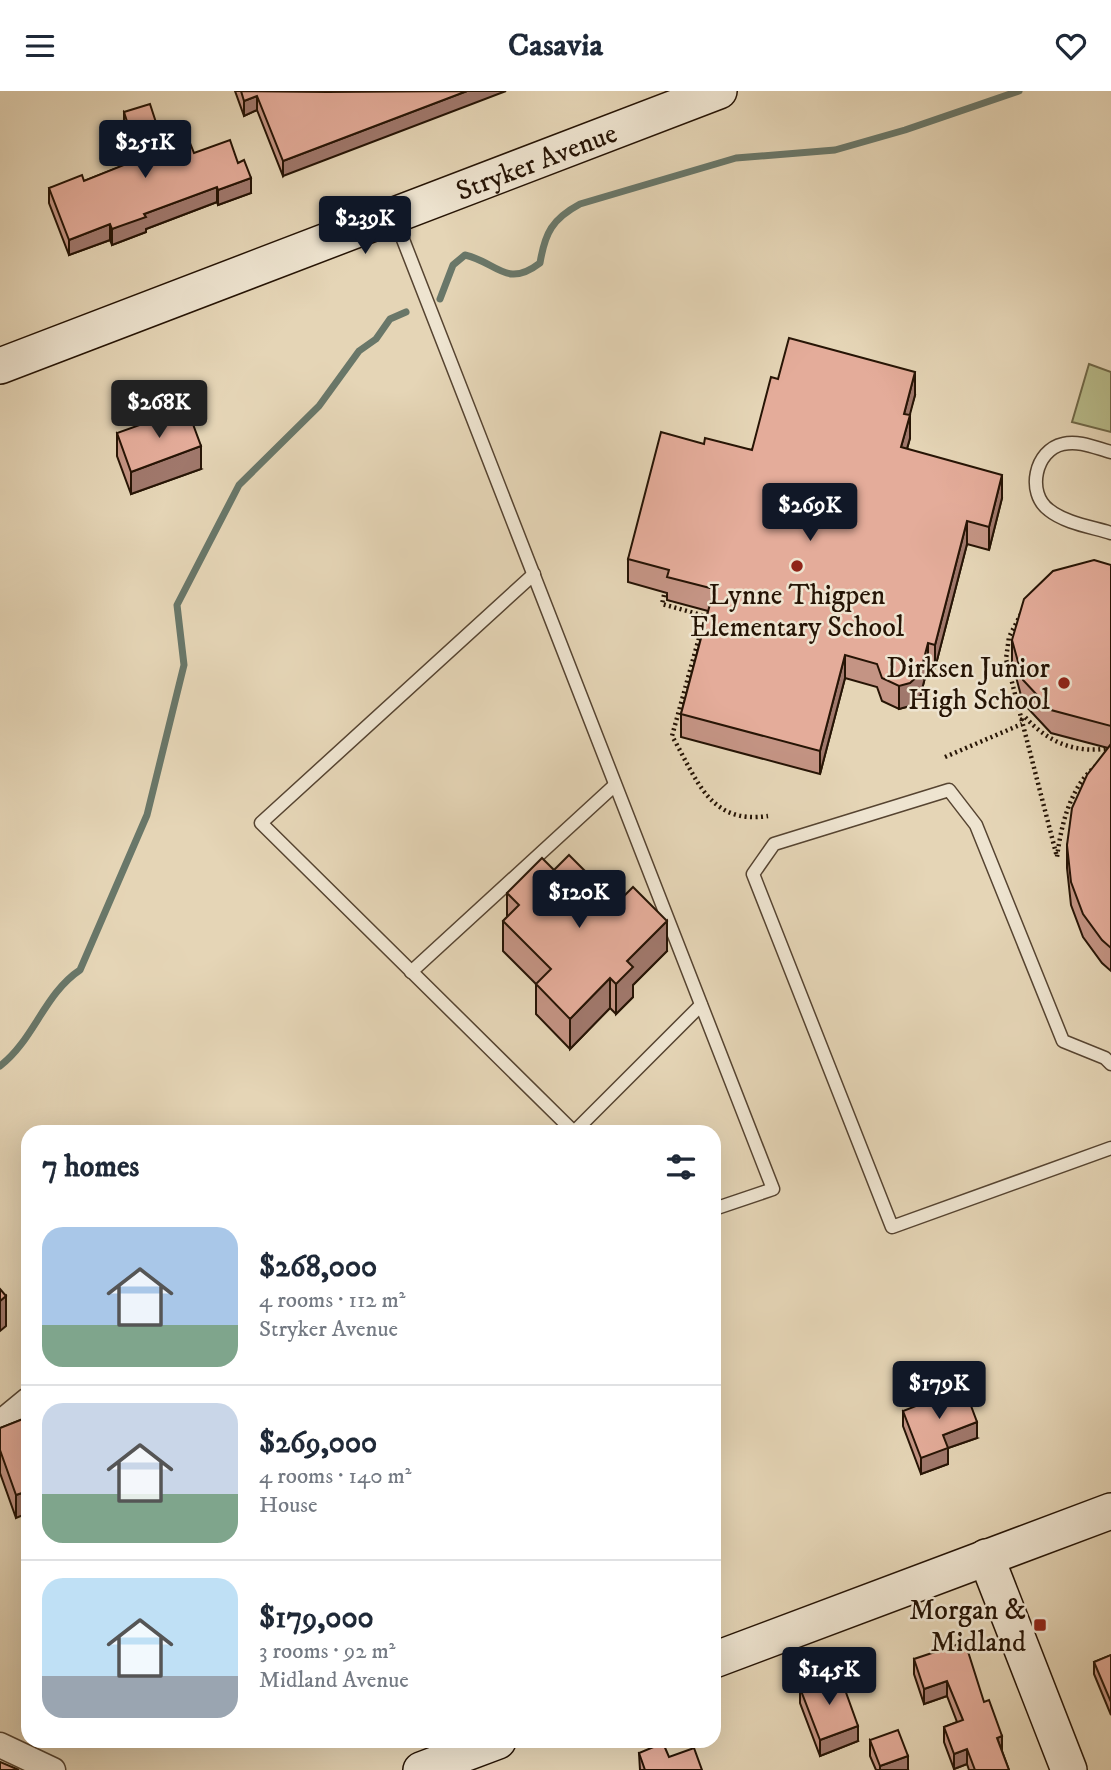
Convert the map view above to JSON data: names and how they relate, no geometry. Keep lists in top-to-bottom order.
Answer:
{
  "streets": {
    "street": ["Stryker Avenue"]
  },
  "places": {
    "other": ["Lynne Thigpen Elementary School", "Dirksen Junior High School"],
    "transit": ["Morgan & Midland"]
  },
  "page": {
    "header": "Casavia",
    "price": [
      "$251K",
      "$239K",
      "$268K",
      "$269K",
      "$120K",
      "$179K",
      "$145K"
    ],
    "heading": "7 homes",
    "list": [
      {
        "name": "$268,000",
        "note": "4 rooms · 112 m² · Stryker Avenue"
      },
      {
        "name": "$269,000",
        "note": "4 rooms · 140 m² · House"
      },
      {
        "name": "$179,000",
        "note": "3 rooms · 92 m² · Midland Avenue"
      }
    ]
  }
}
